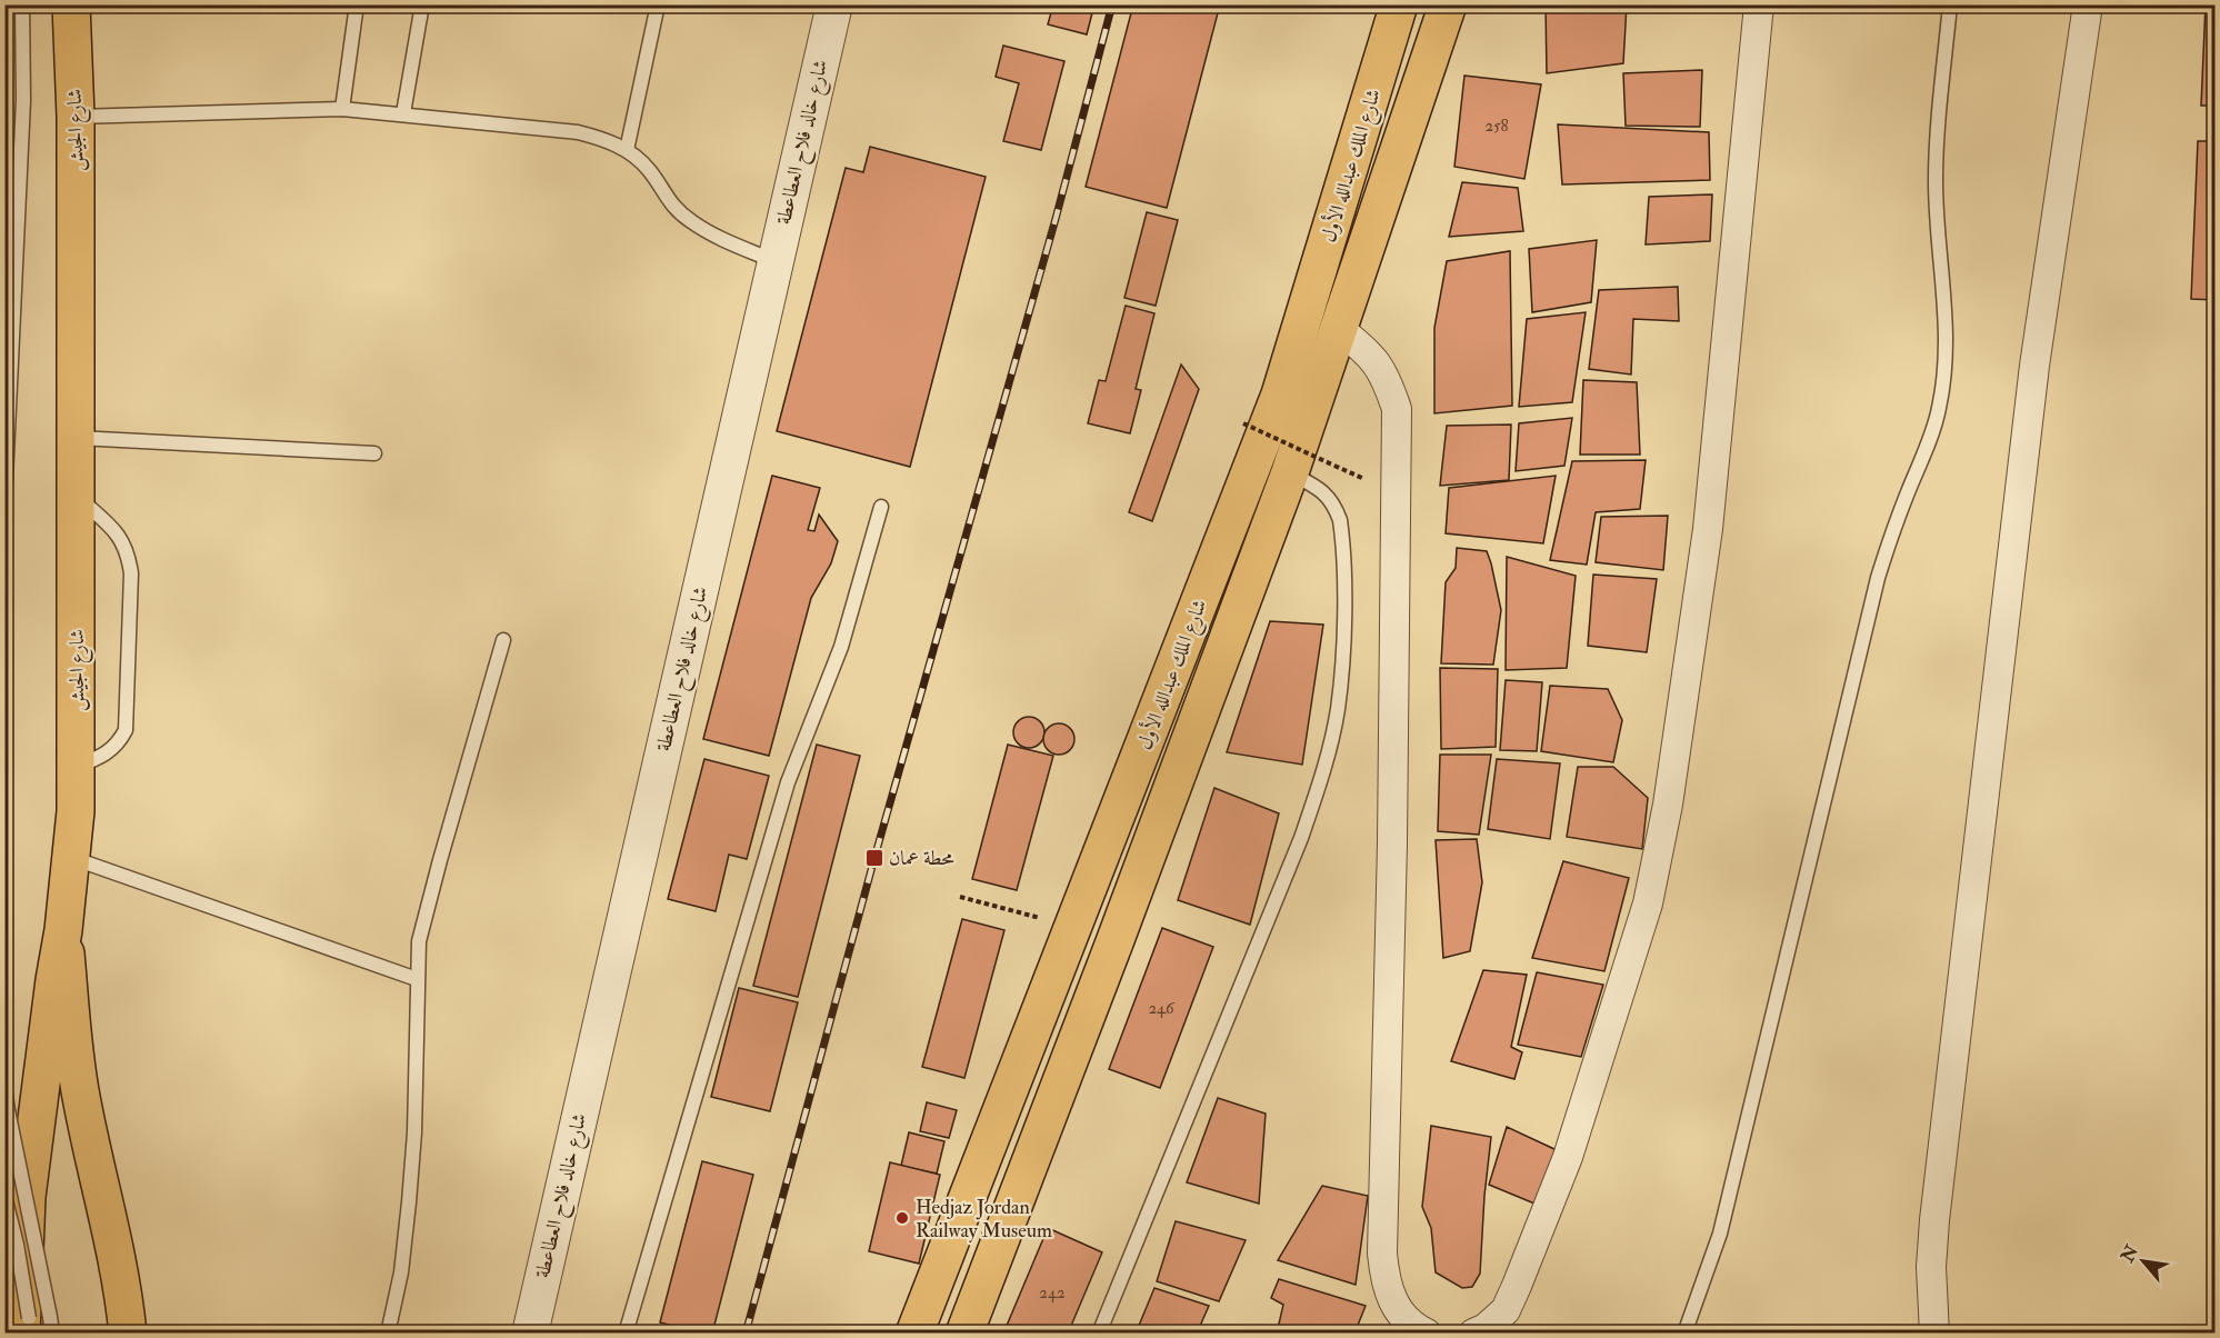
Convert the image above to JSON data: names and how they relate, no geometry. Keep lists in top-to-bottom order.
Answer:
{
  "streets": {
    "main road": ["شارع الجيش", "شارع الملك عبدالله الأول"],
    "street": ["شارع خالد فلاح العطاعطة"]
  },
  "places": {
    "transit": ["محطة عمان"],
    "other": ["Hedjaz Jordan Railway Museum"]
  },
  "house_numbers": ["258", "246", "242"],
  "north": "top left"
}
